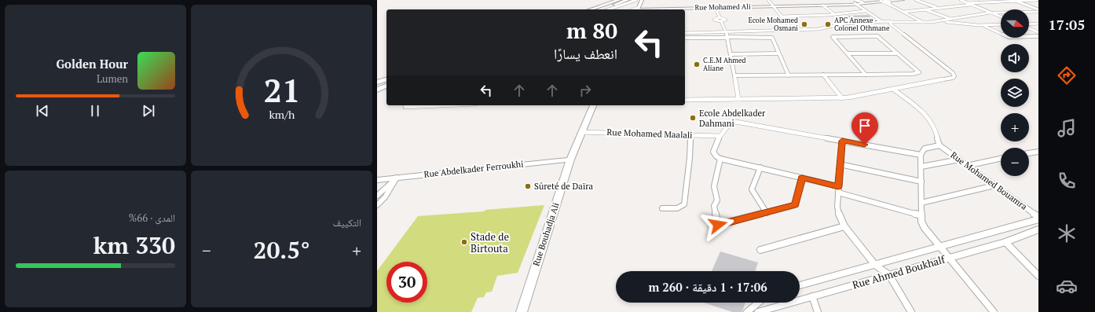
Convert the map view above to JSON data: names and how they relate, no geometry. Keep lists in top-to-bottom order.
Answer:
{
  "streets": {
    "main road": ["Rue Abdelkader Ferroukhi", "Rue Bouhadja Ali"],
    "street": [
      "Rue Mohamed Ali",
      "Rue Mohamed Maalali",
      "Rue Mohamed Bouamra",
      "Rue Ahmed Boukhalf"
    ]
  },
  "crossings": [
    ["Rue Mohamed Maalali", "Rue Bouhadja Ali"],
    ["Rue Abdelkader Ferroukhi", "Rue Bouhadja Ali"]
  ],
  "places": [
    "Ecole Mohamed Osmani",
    "APC Annexe - Colonel Othmane",
    "C.E.M Ahmed Aliane",
    "Ecole Abdelkader Dahmani",
    "Sûreté de Daïra",
    "Stade de Birtouta"
  ],
  "north": "right",
  "page": {
    "tabs": "17:05",
    "map_buttons": ["+", "−"],
    "turn": ["80 m", "انعطف يسارًا"],
    "song": ["Golden Hour", "Lumen"],
    "tile": [
      "التكييف",
      ["المدى · 66%", "330 km"]
    ],
    "heat": ["−", "20.5°", "+"],
    "limit": "30",
    "trip": "17:06 · 1 دقيقة · 260 m",
    "gauge": ["21", "km/h"]
  }
}
